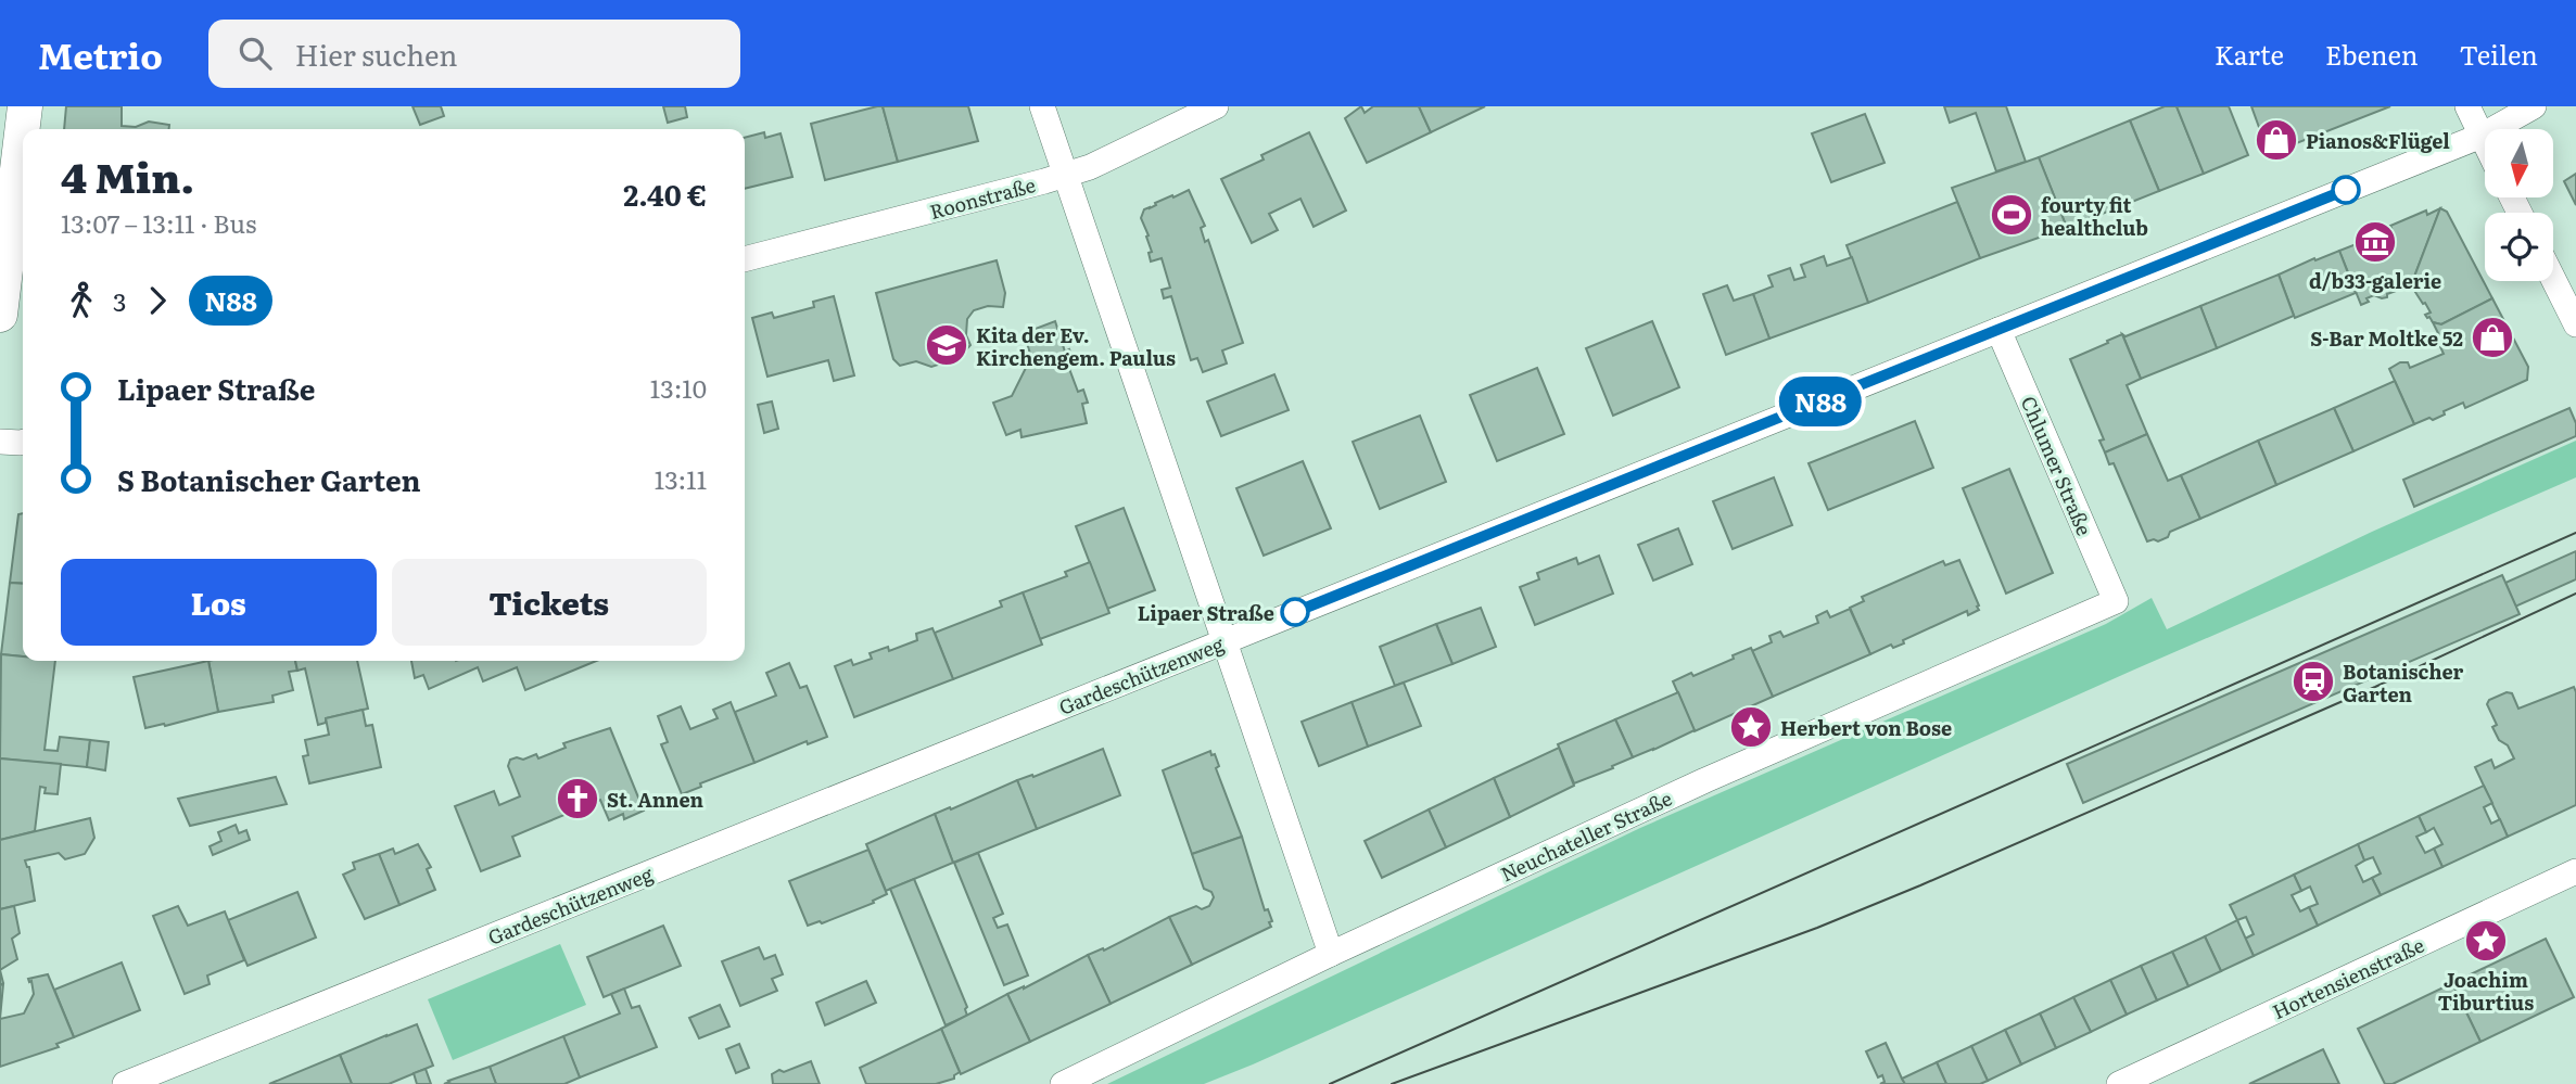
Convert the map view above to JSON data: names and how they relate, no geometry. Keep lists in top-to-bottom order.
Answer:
{
  "streets": {
    "street": [
      "Roonstraße",
      "Chlumer Straße",
      "Gardeschützenweg",
      "Neuchateller Straße",
      "Hortensienstraße"
    ]
  },
  "crossings": [
    ["Chlumer Straße", "Gardeschützenweg"],
    ["Chlumer Straße", "Neuchateller Straße"]
  ],
  "places": {
    "shop": ["Pianos&Flügel", "S-Bar Moltke 52"],
    "sports": ["fourty fit healthclub"],
    "museum": ["d/b33-galerie"],
    "school or university": ["Kita der Ev. Kirchengem. Paulus"],
    "other": ["Lipaer Straße"],
    "station": ["Botanischer Garten"],
    "place": ["Herbert von Bose", "Joachim Tiburtius"],
    "church": ["St. Annen"]
  },
  "lines": ["bus line N88"],
  "north": "bottom",
  "page": {
    "header": "Metrio",
    "search": "Hier suchen",
    "nav": ["Karte", "Ebenen", "Teilen"],
    "on_map": "N88",
    "heading": ["4 Min.", "13:07 – 13:11 · Bus", "2.40 €"],
    "legs": ["3", "N88"],
    "list": [
      {
        "name": "Lipaer Straße",
        "value": "13:10"
      },
      {
        "name": "S Botanischer Garten",
        "value": "13:11"
      }
    ],
    "buttons": ["Los", "Tickets"]
  }
}
